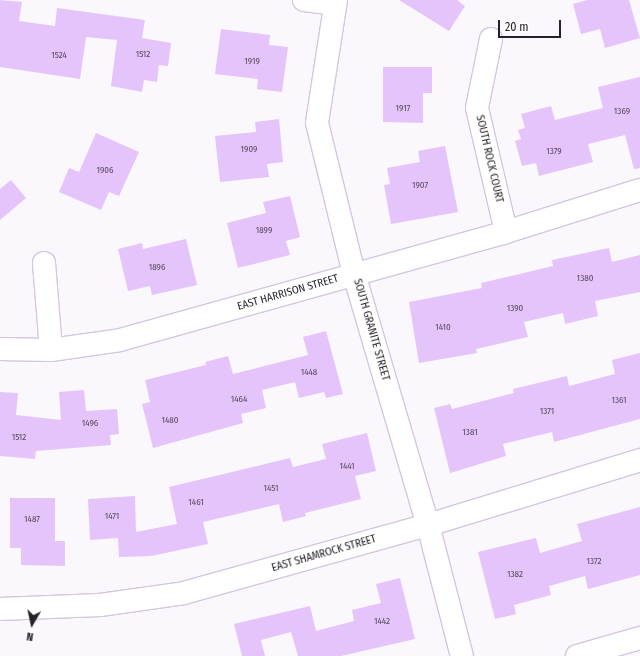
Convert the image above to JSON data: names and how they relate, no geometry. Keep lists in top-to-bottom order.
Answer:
{
  "streets": {
    "street": [
      "SOUTH ROCK COURT",
      "EAST HARRISON STREET",
      "SOUTH GRANITE STREET",
      "EAST SHAMROCK STREET"
    ]
  },
  "crossings": [
    ["SOUTH ROCK COURT", "EAST HARRISON STREET"],
    ["EAST HARRISON STREET", "SOUTH GRANITE STREET"],
    ["SOUTH GRANITE STREET", "EAST SHAMROCK STREET"]
  ],
  "house_numbers": [
    "1512",
    "1524",
    "1919",
    "1917",
    "1369",
    "1909",
    "1379",
    "1906",
    "1907",
    "1899",
    "1896",
    "1380",
    "1390",
    "1410",
    "1448",
    "1464",
    "1361",
    "1371",
    "1480",
    "1496",
    "1381",
    "1512",
    "1441",
    "1451",
    "1461",
    "1471",
    "1487",
    "1372",
    "1382",
    "1442"
  ],
  "scale_bar": "20 m",
  "north": "bottom"
}
